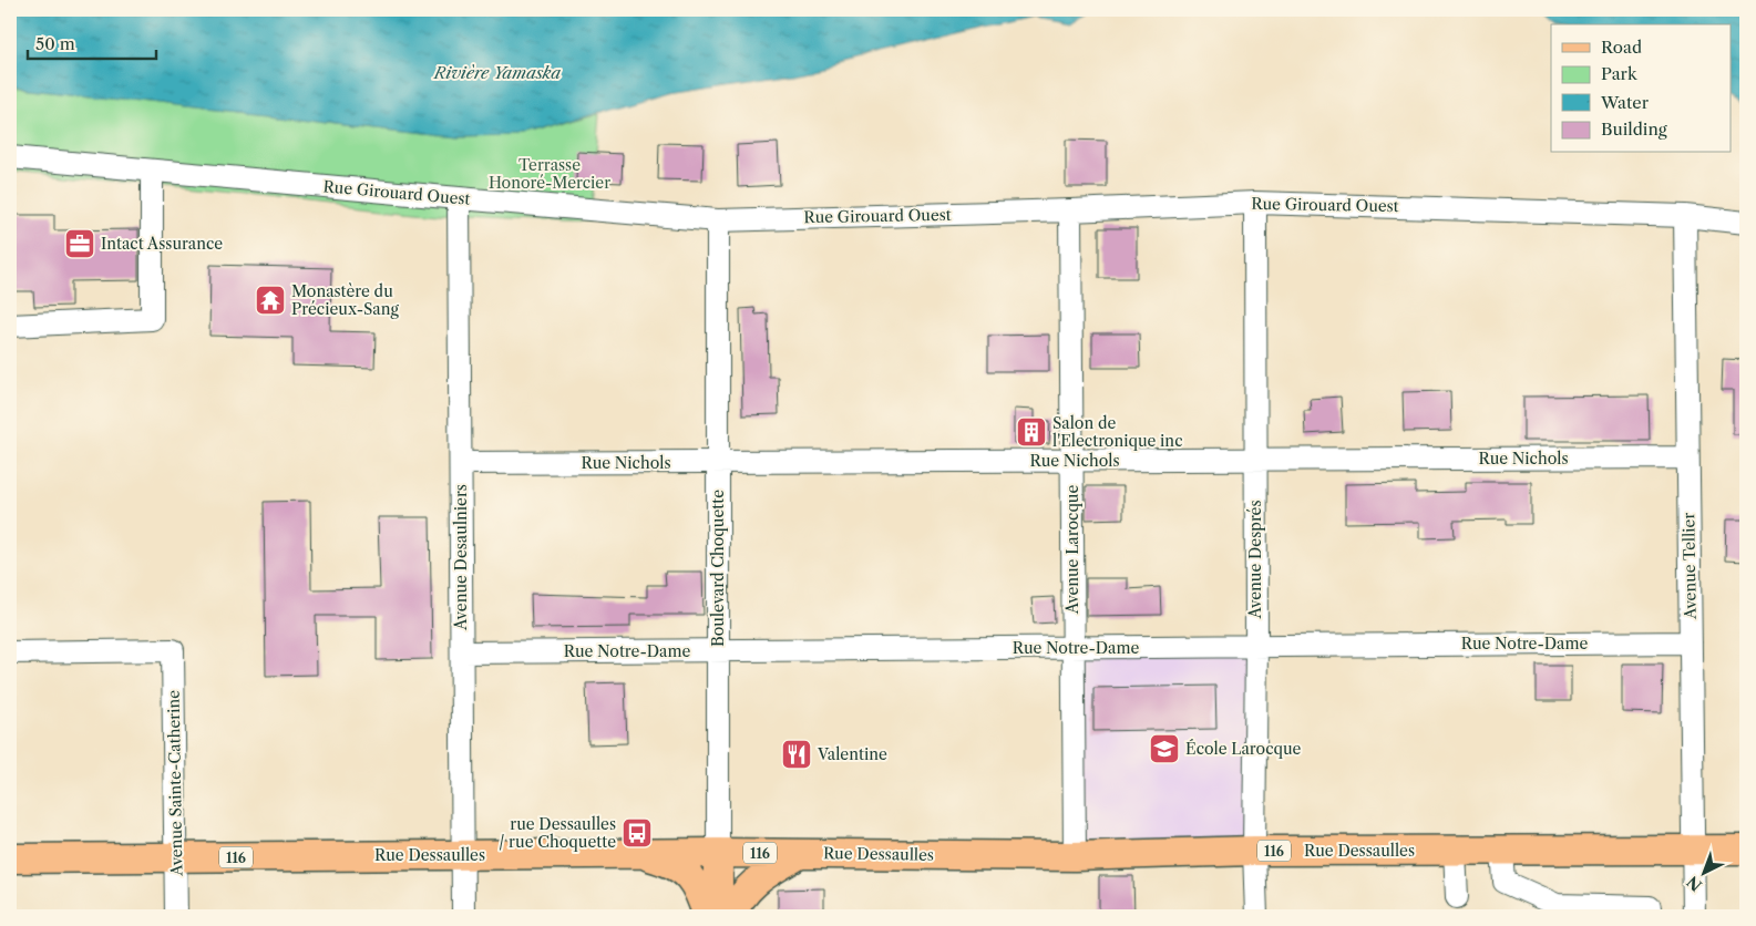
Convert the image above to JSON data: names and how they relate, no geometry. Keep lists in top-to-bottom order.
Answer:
{
  "streets": {
    "main road": ["Boulevard Choquette", "116", "Rue Dessaulles"],
    "street": [
      "Rue Girouard Ouest",
      "Rue Nichols",
      "Avenue Larocque",
      "Avenue Desaulniers",
      "Avenue Després",
      "Avenue Tellier",
      "Rue Notre-Dame",
      "Avenue Sainte-Catherine"
    ]
  },
  "crossings": [
    ["Rue Girouard Ouest", "Avenue Larocque"],
    ["Rue Girouard Ouest", "Avenue Desaulniers"],
    ["Rue Girouard Ouest", "Avenue Després"],
    ["Rue Girouard Ouest", "Avenue Tellier"],
    ["Rue Girouard Ouest", "Boulevard Choquette"],
    ["Rue Nichols", "Avenue Larocque"],
    ["Rue Nichols", "Avenue Desaulniers"],
    ["Rue Nichols", "Avenue Després"],
    ["Rue Nichols", "Avenue Tellier"],
    ["Rue Nichols", "Boulevard Choquette"],
    ["Avenue Larocque", "Rue Notre-Dame"],
    ["Avenue Larocque", "Rue Dessaulles"],
    ["Avenue Desaulniers", "Rue Notre-Dame"],
    ["Avenue Desaulniers", "Rue Dessaulles"],
    ["Avenue Després", "Rue Notre-Dame"],
    ["Avenue Després", "Rue Dessaulles"],
    ["Avenue Tellier", "Rue Notre-Dame"],
    ["Avenue Tellier", "Rue Dessaulles"],
    ["Boulevard Choquette", "Rue Notre-Dame"],
    ["Boulevard Choquette", "Rue Dessaulles"],
    ["Avenue Sainte-Catherine", "Rue Dessaulles"]
  ],
  "water": ["Rivière Yamaska"],
  "parks": ["Terrasse Honoré-Mercier"],
  "places": {
    "office": ["Intact Assurance"],
    "temple": ["Monastère du Précieux-Sang"],
    "building": ["Salon de l'Electronique inc"],
    "school or university": ["École Larocque"],
    "restaurant": ["Valentine"],
    "bus stop": ["rue Dessaulles / rue Choquette"]
  },
  "legend": [
    "Road",
    "Park",
    "Water",
    "Building"
  ],
  "scale_bar": "50 m",
  "north": "bottom left"
}
